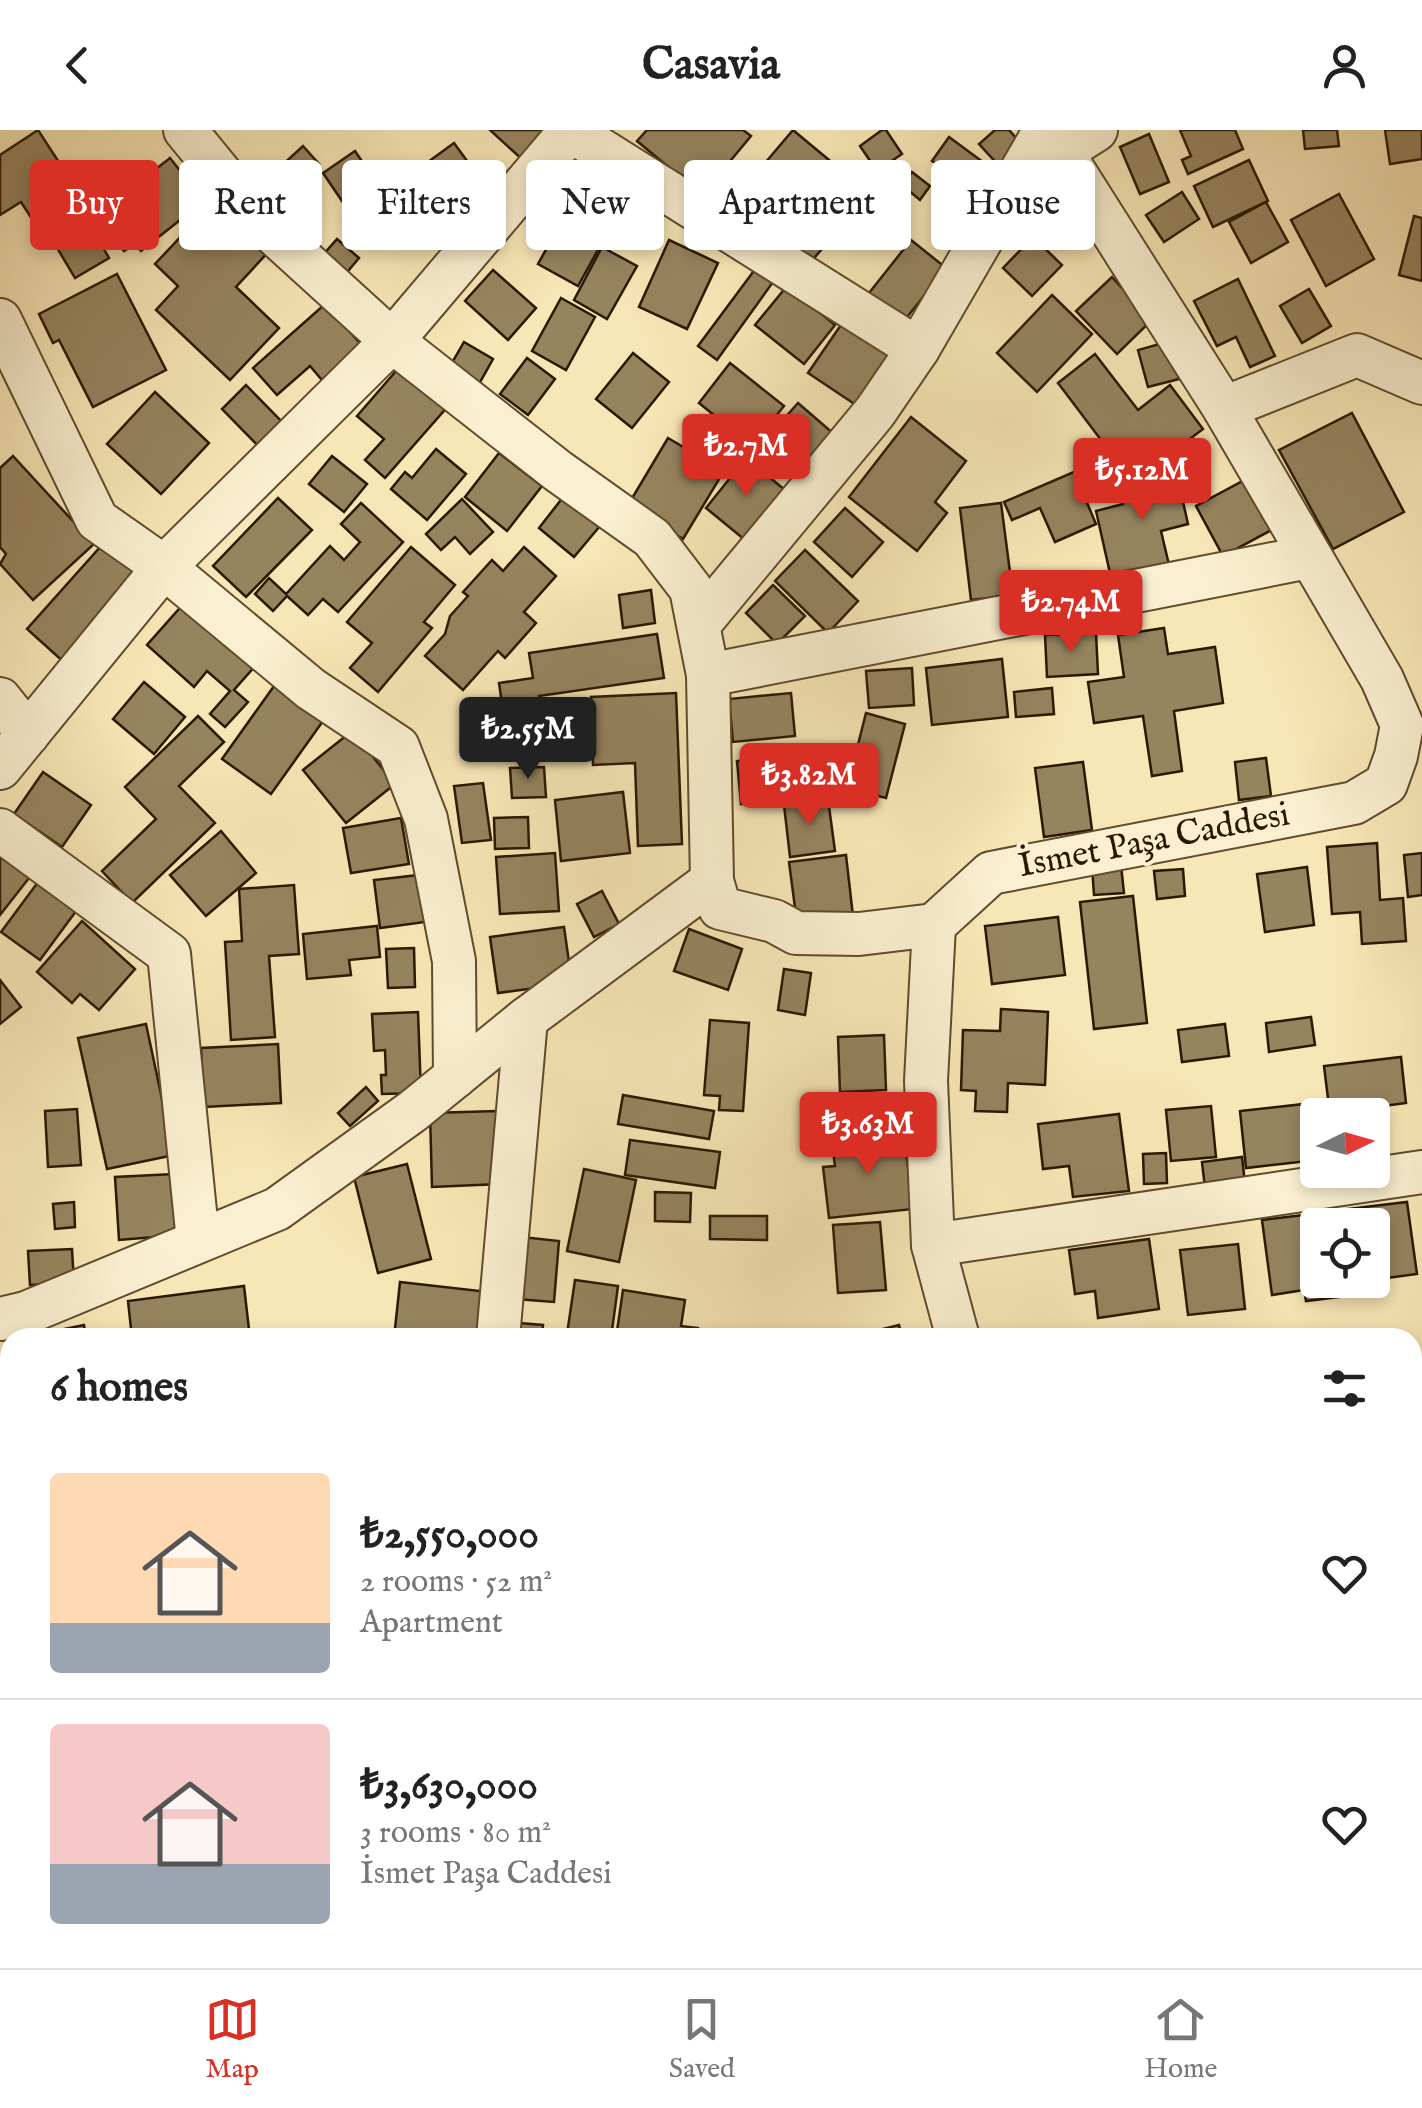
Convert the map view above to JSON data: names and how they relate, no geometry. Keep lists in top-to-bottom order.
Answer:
{
  "streets": {
    "street": ["İsmet Paşa Caddesi"]
  },
  "north": "right",
  "page": {
    "header": "Casavia",
    "chip": [
      "Buy",
      "Rent",
      "Filters",
      "New",
      "Apartment",
      "House"
    ],
    "price": [
      "₺2.7M",
      "₺5.12M",
      "₺2.74M",
      "₺2.55M",
      "₺3.82M",
      "₺3.63M"
    ],
    "heading": "6 homes",
    "list": [
      {
        "name": "₺2,550,000",
        "note": "2 rooms · 52 m² · Apartment"
      },
      {
        "name": "₺3,630,000",
        "note": "3 rooms · 80 m² · İsmet Paşa Caddesi"
      }
    ],
    "tabs": ["Map", "Saved", "Home"]
  }
}
